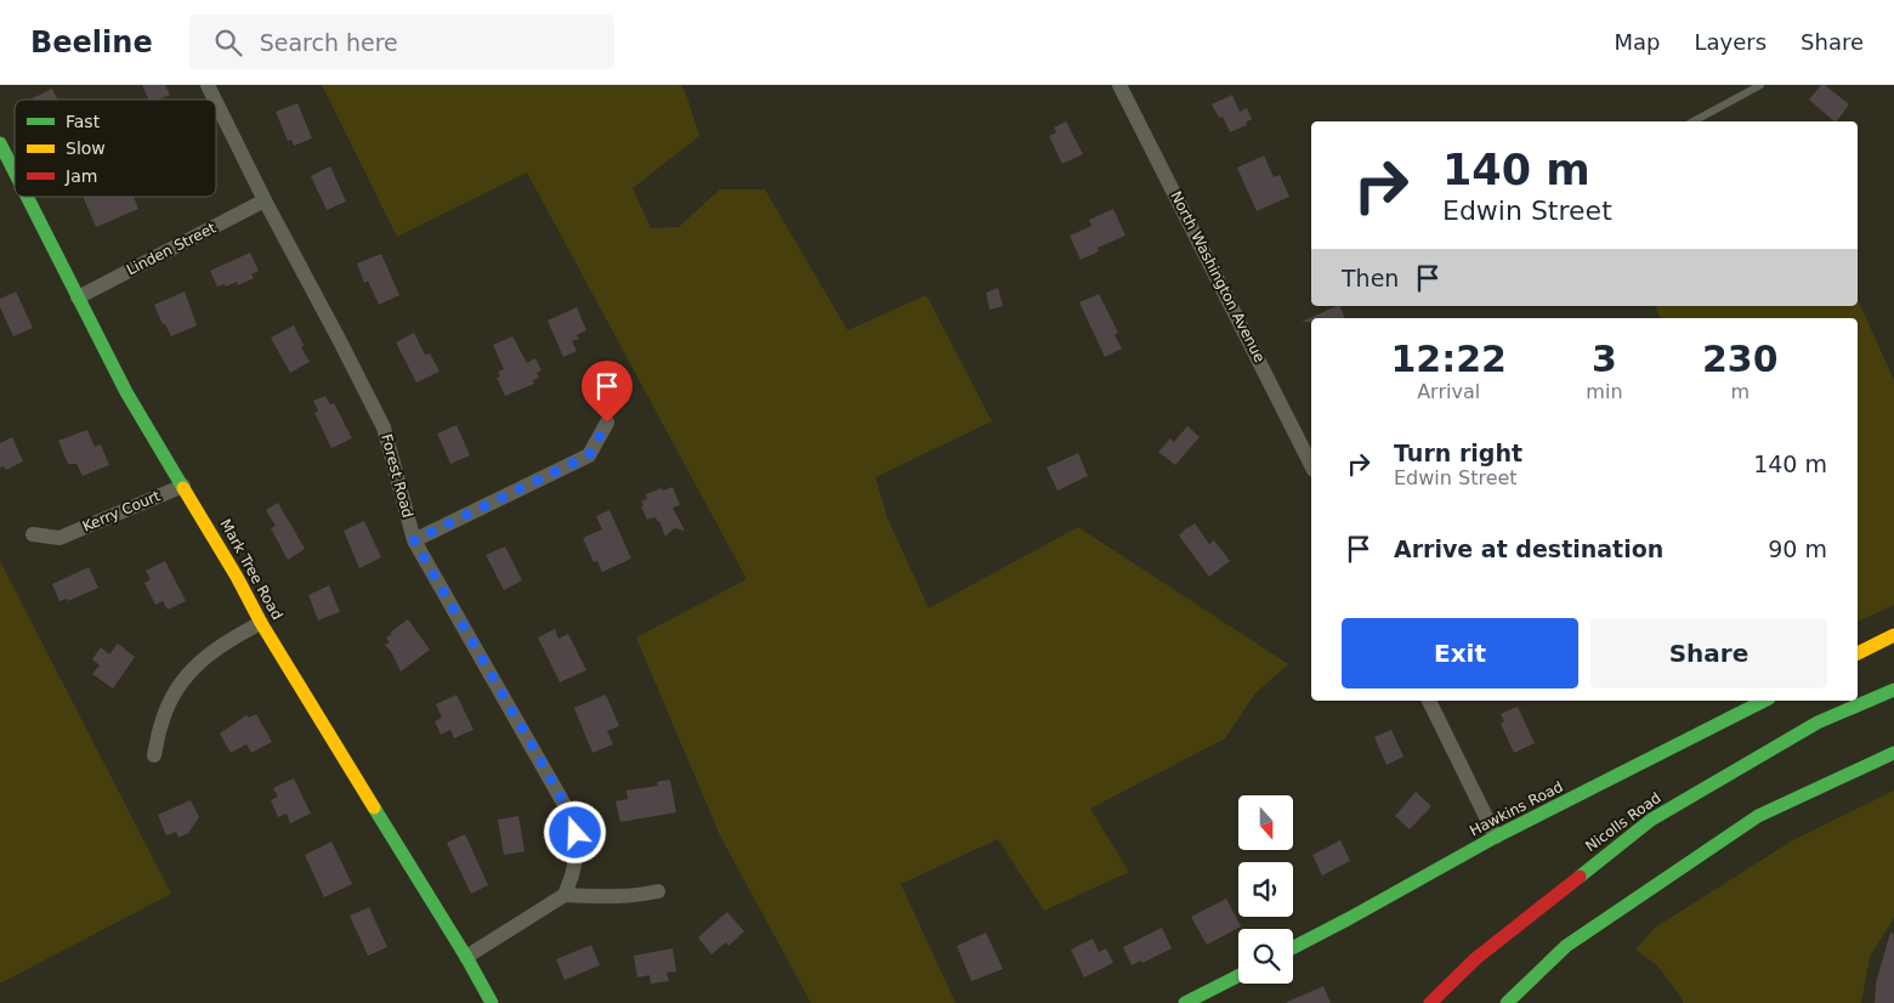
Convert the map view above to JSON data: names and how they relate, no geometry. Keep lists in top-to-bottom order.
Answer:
{
  "streets": {
    "main road": ["Mark Tree Road", "Hawkins Road", "Nicolls Road"],
    "street": [
      "Linden Street",
      "North Washington Avenue",
      "Forest Road",
      "Kerry Court"
    ]
  },
  "crossings": [
    ["Linden Street", "Forest Road"],
    ["Linden Street", "Mark Tree Road"],
    ["Kerry Court", "Mark Tree Road"]
  ],
  "legend": ["Fast", "Slow", "Jam"],
  "north": "bottom",
  "page": {
    "header": "Beeline",
    "search": "Search here",
    "nav": ["Map", "Layers", "Share"],
    "turn": ["140 m", "Edwin Street"],
    "then": "Then",
    "eta": [
      "12:22",
      "Arrival",
      "3",
      "min",
      "230",
      "m"
    ],
    "list": [
      {
        "name": "Turn right",
        "note": "Edwin Street",
        "value": "140 m"
      },
      {
        "name": "Arrive at destination",
        "value": "90 m"
      }
    ],
    "buttons": ["Exit", "Share"]
  }
}
